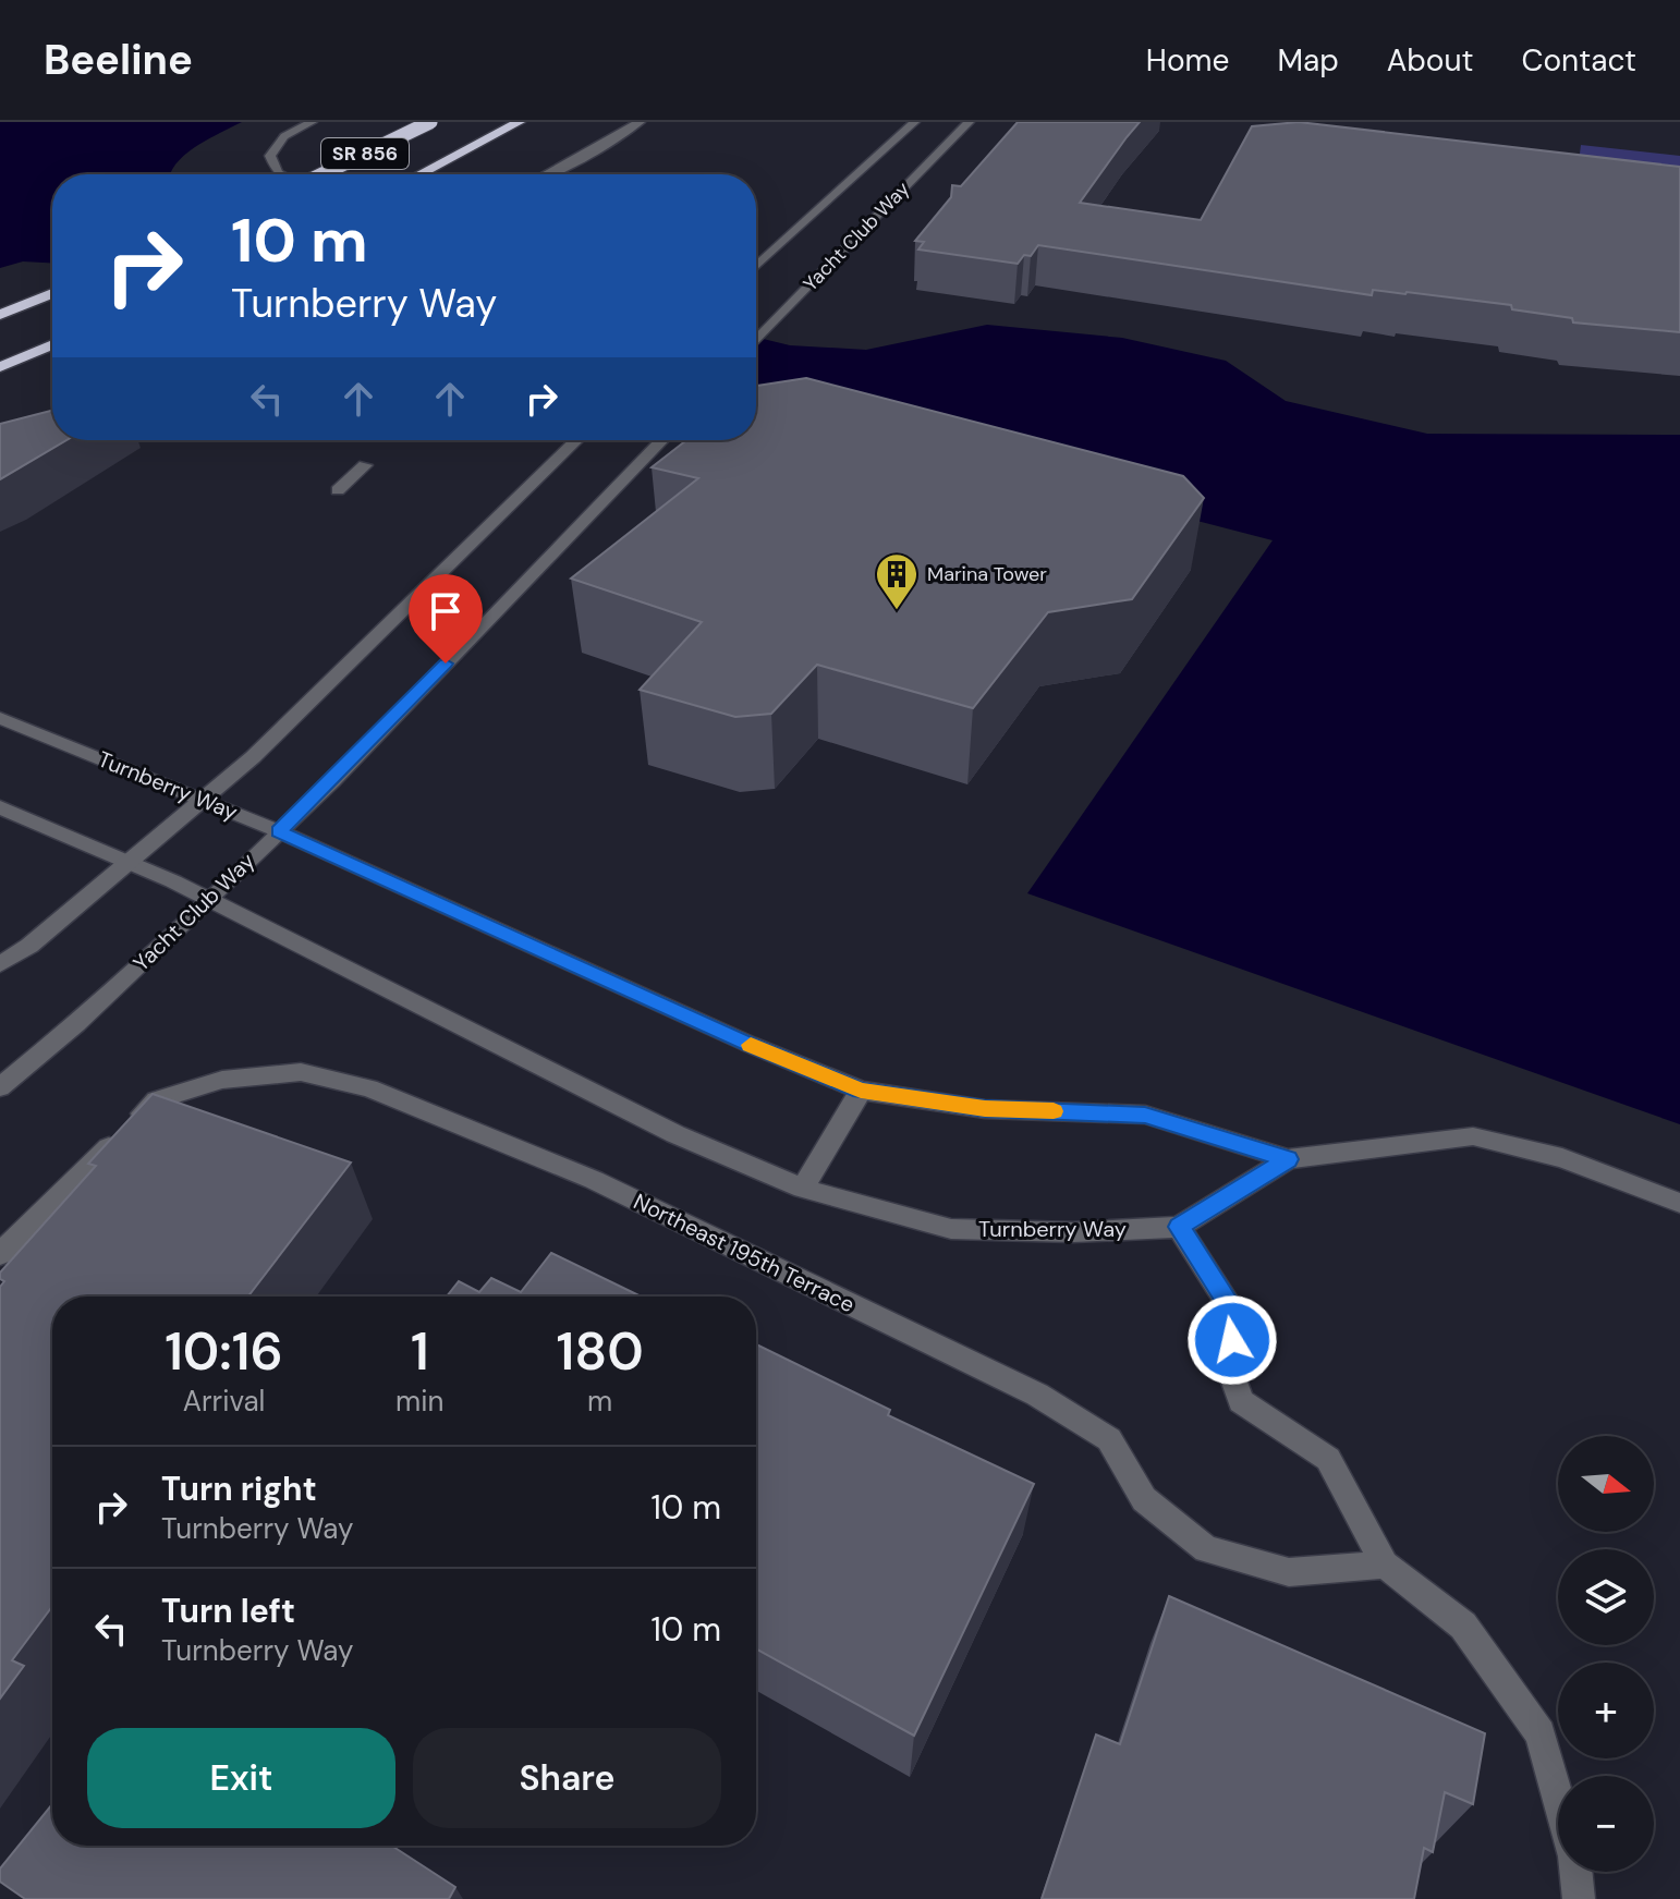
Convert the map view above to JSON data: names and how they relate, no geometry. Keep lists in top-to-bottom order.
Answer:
{
  "streets": {
    "highway": ["SR 856"],
    "street": ["Yacht Club Way", "Turnberry Way", "Northeast 195th Terrace"]
  },
  "crossings": [
    ["Yacht Club Way", "Turnberry Way"]
  ],
  "places": {
    "building": ["Marina Tower"]
  },
  "north": "right",
  "page": {
    "header": "Beeline",
    "nav": [
      "Home",
      "Map",
      "About",
      "Contact"
    ],
    "turn": ["10 m", "Turnberry Way"],
    "eta": [
      "10:16",
      "Arrival",
      "1",
      "min",
      "180",
      "m"
    ],
    "map_buttons": ["+", "−"],
    "list": [
      {
        "name": "Turn right",
        "note": "Turnberry Way",
        "value": "10 m"
      },
      {
        "name": "Turn left",
        "note": "Turnberry Way",
        "value": "10 m"
      }
    ],
    "buttons": ["Exit", "Share"]
  }
}
